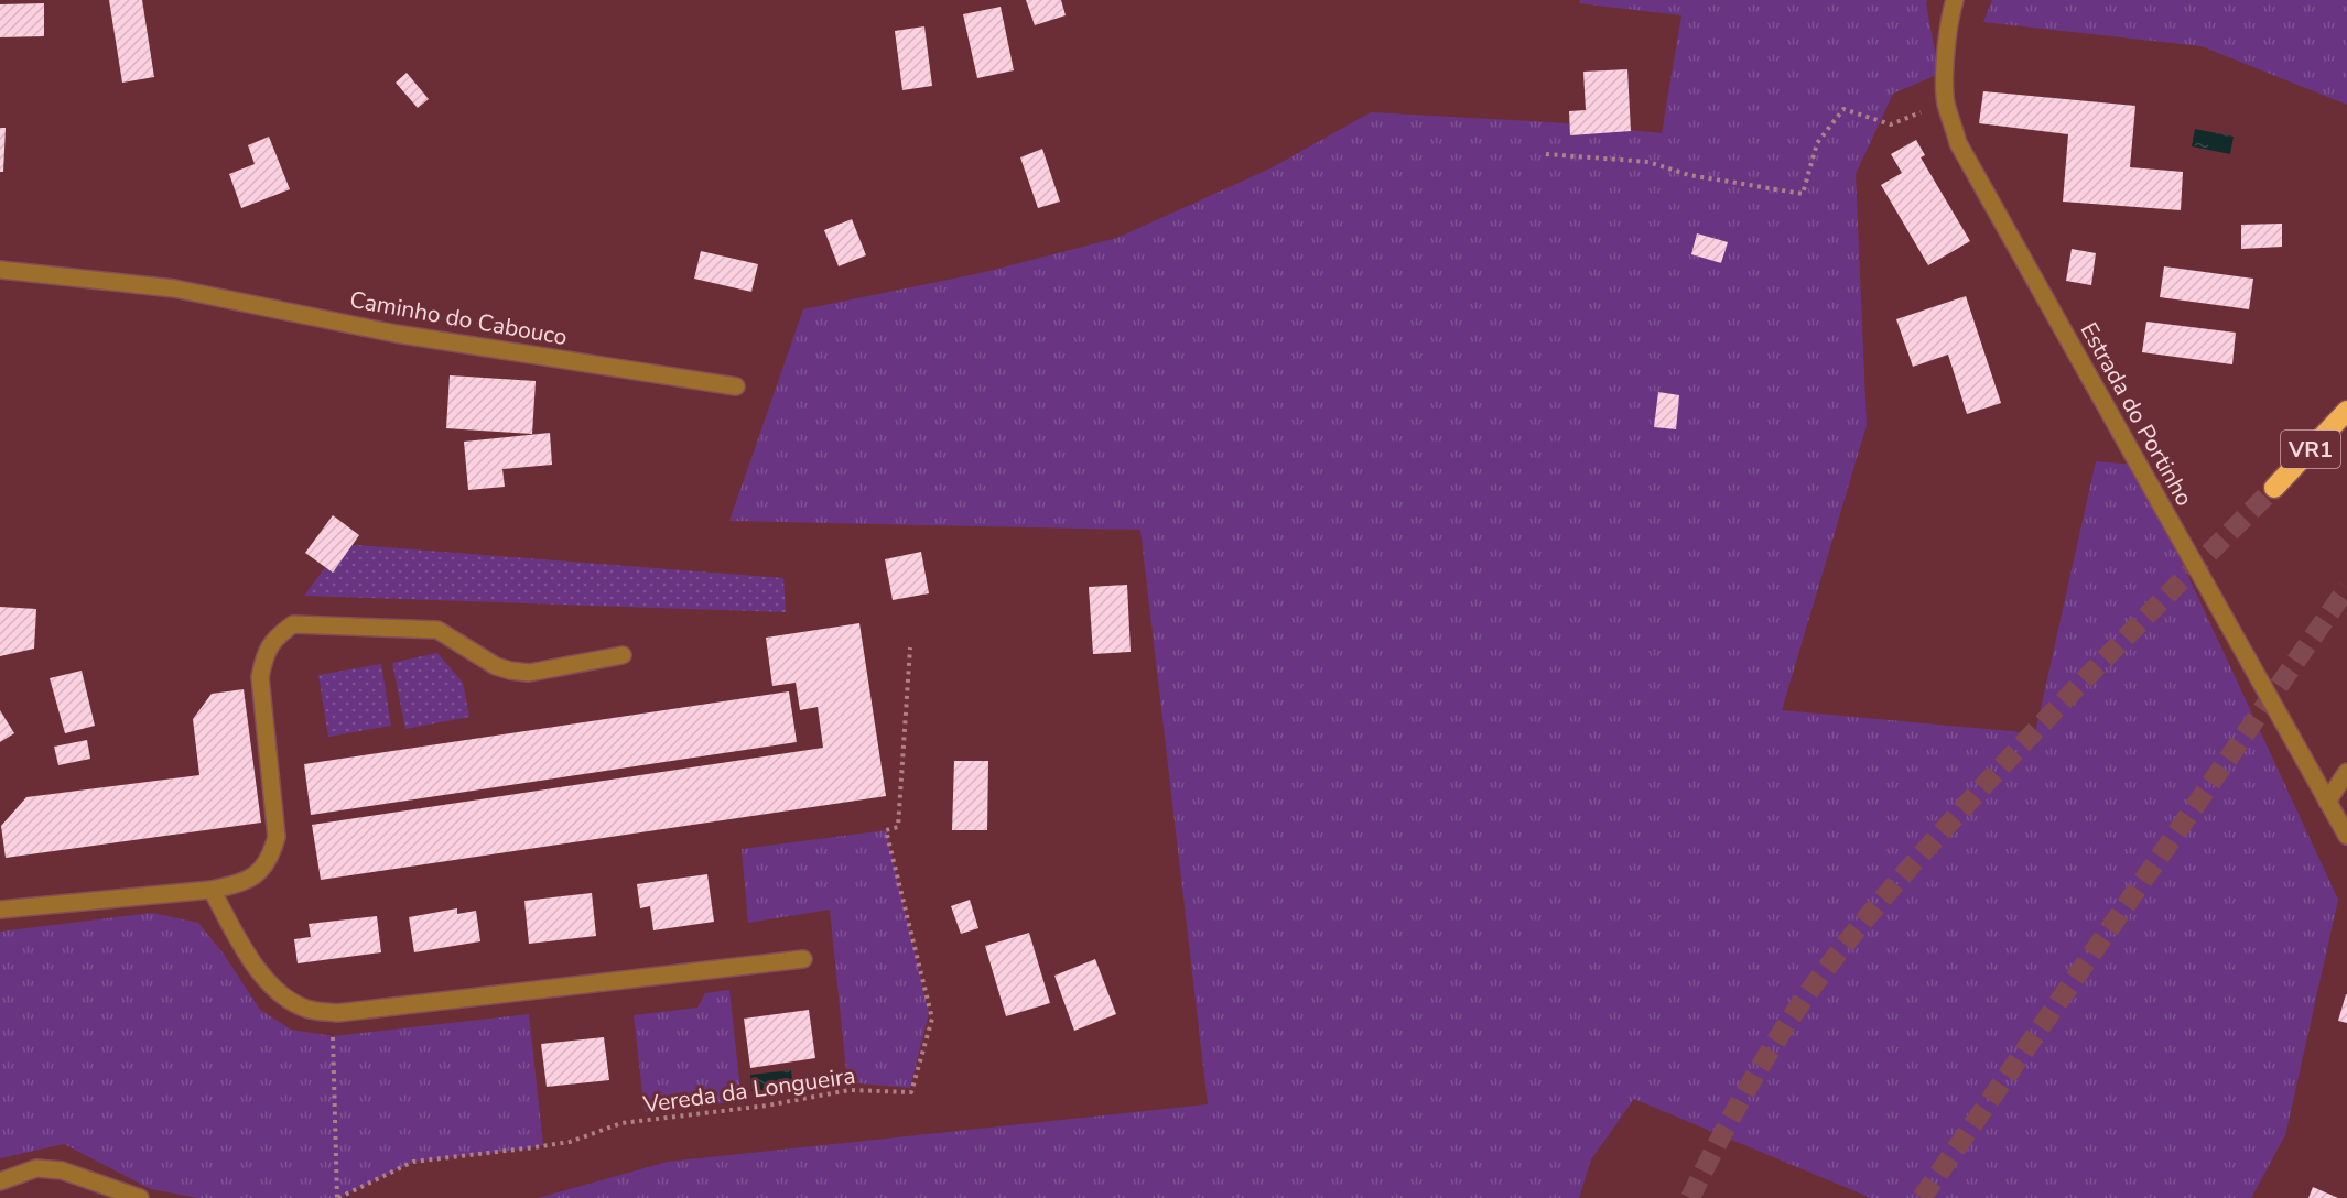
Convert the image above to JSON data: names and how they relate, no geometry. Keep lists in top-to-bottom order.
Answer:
{
  "streets": {
    "highway": ["VR1"],
    "street": ["Caminho do Cabouco", "Estrada do Portinho"],
    "path": ["Vereda da Longueira"]
  }
}
